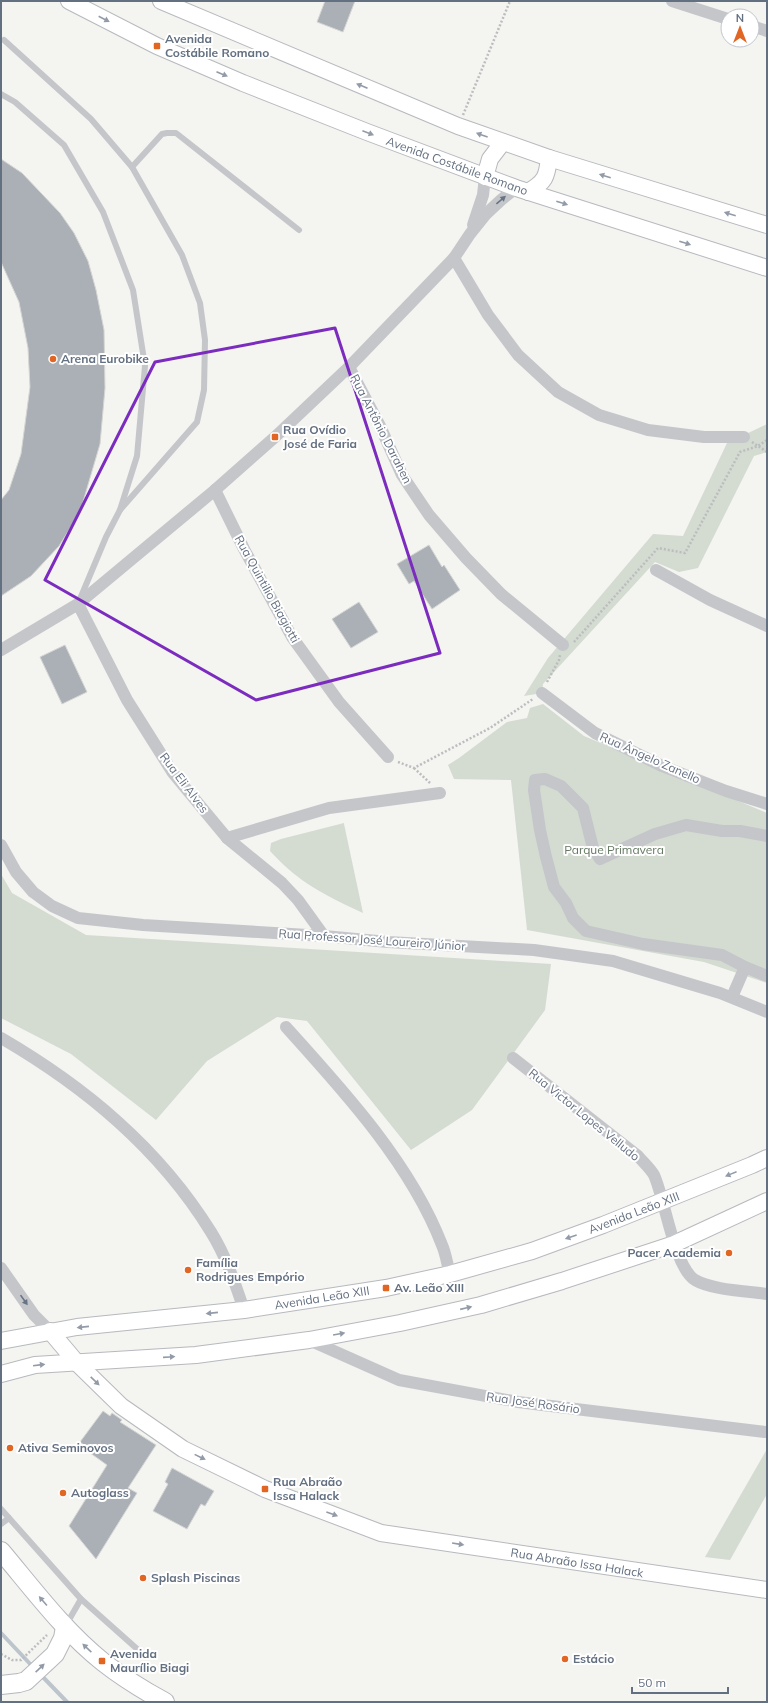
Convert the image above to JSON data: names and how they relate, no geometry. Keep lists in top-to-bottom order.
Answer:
{
  "streets": {
    "main road": ["Avenida Costábile Romano", "Avenida Leão XIII", "Rua Abraão Issa Halack"],
    "street": [
      "Rua Antônio Darahen",
      "Rua Quintilio Biagiotti",
      "Rua Ângelo Zanello",
      "Rua Eli Alves",
      "Rua Professor José Loureiro Júnior",
      "Rua Victor Lopes Velludo",
      "Rua José Rosário"
    ]
  },
  "crossings": [
    ["Rua Eli Alves", "Rua Professor José Loureiro Júnior"],
    ["Rua Victor Lopes Velludo", "Avenida Leão XIII"],
    ["Avenida Leão XIII", "Rua Abraão Issa Halack"]
  ],
  "one_way": ["Rua Abraão Issa Halack"],
  "parks": ["Parque Primavera"],
  "places": {
    "transit": [
      "Avenida Costábile Romano",
      "Rua Ovídio José de Faria",
      "Av. Leão XIII",
      "Rua Abraão Issa Halack",
      "Avenida Maurílio Biagi"
    ],
    "other": [
      "Arena Eurobike",
      "Pacer Academia",
      "Família Rodrigues Empório",
      "Ativa Seminovos",
      "Autoglass",
      "Splash Piscinas",
      "Estácio"
    ]
  },
  "scale_bar": "50 m",
  "north": "top"
}
